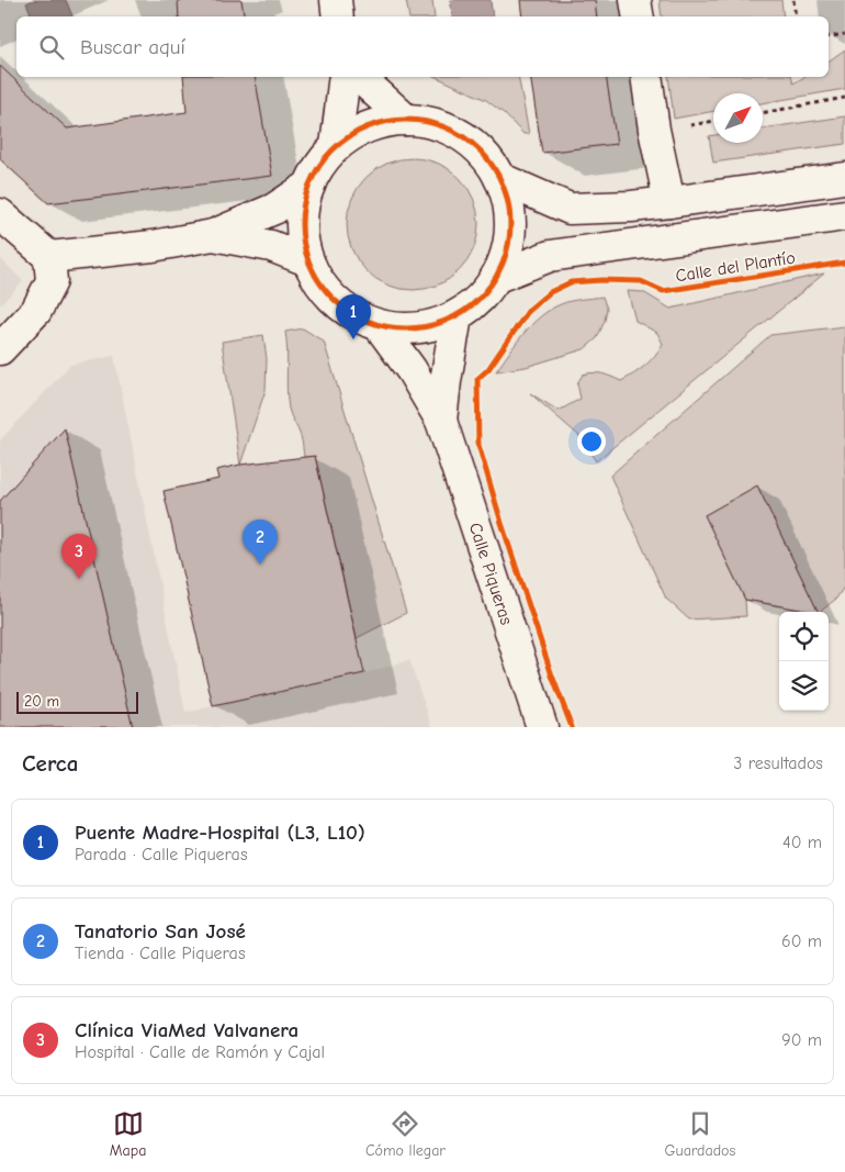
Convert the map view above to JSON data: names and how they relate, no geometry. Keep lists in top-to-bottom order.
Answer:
{
  "streets": {
    "street": ["Calle del Plantío", "Calle Piqueras"]
  },
  "scale_bar": "20 m",
  "north": "top right",
  "page": {
    "search": "Buscar aquí",
    "pins": ["1", "2", "3"],
    "scale": "20 m",
    "heading": ["Cerca", "3 resultados"],
    "list": [
      {
        "mark": "1",
        "name": "Puente Madre-Hospital (L3, L10)",
        "note": "Parada · Calle Piqueras",
        "value": "40 m"
      },
      {
        "mark": "2",
        "name": "Tanatorio San José",
        "note": "Tienda · Calle Piqueras",
        "value": "60 m"
      },
      {
        "mark": "3",
        "name": "Clínica ViaMed Valvanera",
        "note": "Hospital · Calle de Ramón y Cajal",
        "value": "90 m"
      }
    ],
    "nav": ["Mapa", "Cómo llegar", "Guardados"]
  }
}
